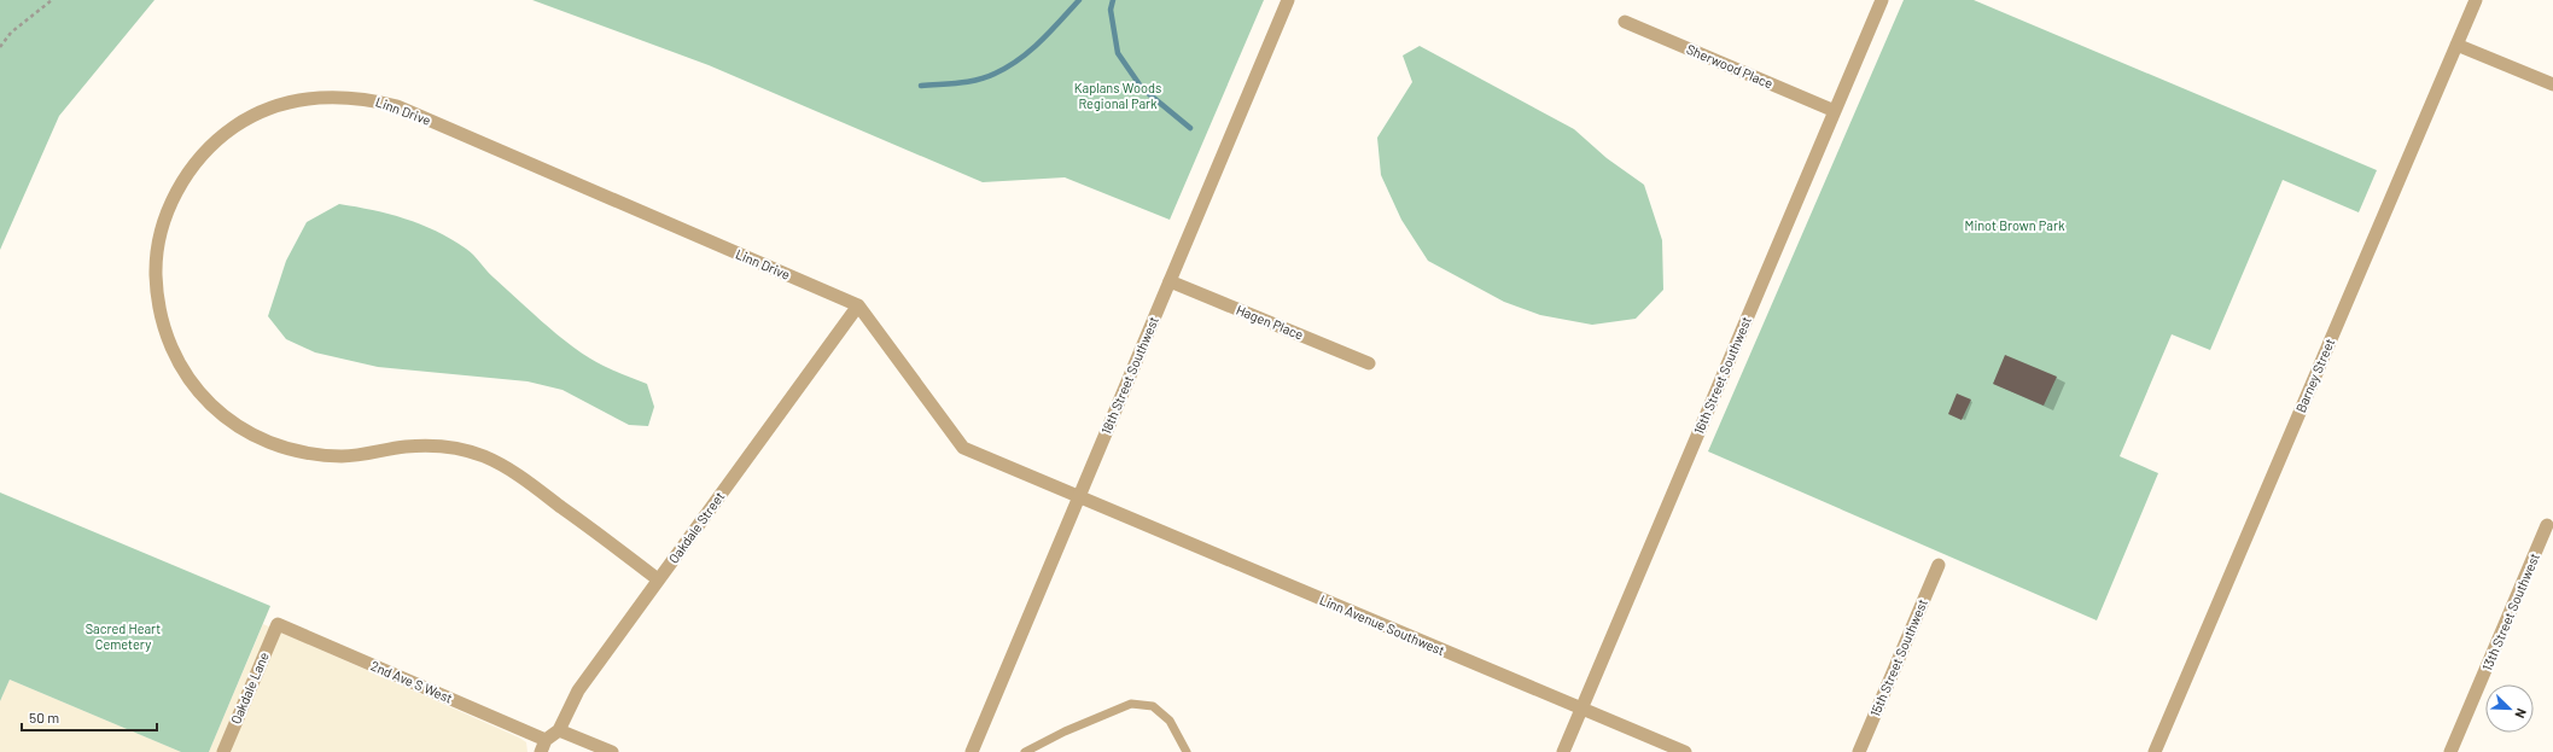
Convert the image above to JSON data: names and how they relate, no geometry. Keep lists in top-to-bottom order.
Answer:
{
  "streets": {
    "street": [
      "Sherwood Place",
      "Linn Drive",
      "Hagen Place",
      "18th Street Southwest",
      "16th Street Southwest",
      "Barney Street",
      "Oakdale Street",
      "13th Street Southwest",
      "Linn Avenue Southwest",
      "15th Street Southwest",
      "2nd Ave S West",
      "Oakdale Lane"
    ]
  },
  "crossings": [
    ["Sherwood Place", "16th Street Southwest"],
    ["Linn Drive", "Oakdale Street"],
    ["Hagen Place", "18th Street Southwest"],
    ["18th Street Southwest", "Linn Avenue Southwest"],
    ["16th Street Southwest", "Linn Avenue Southwest"],
    ["Oakdale Street", "2nd Ave S West"],
    ["2nd Ave S West", "Oakdale Lane"]
  ],
  "parks": ["Kaplans Woods Regional Park", "Minot Brown Park", "Sacred Heart Cemetery"],
  "scale_bar": "50 m",
  "north": "bottom right"
}
